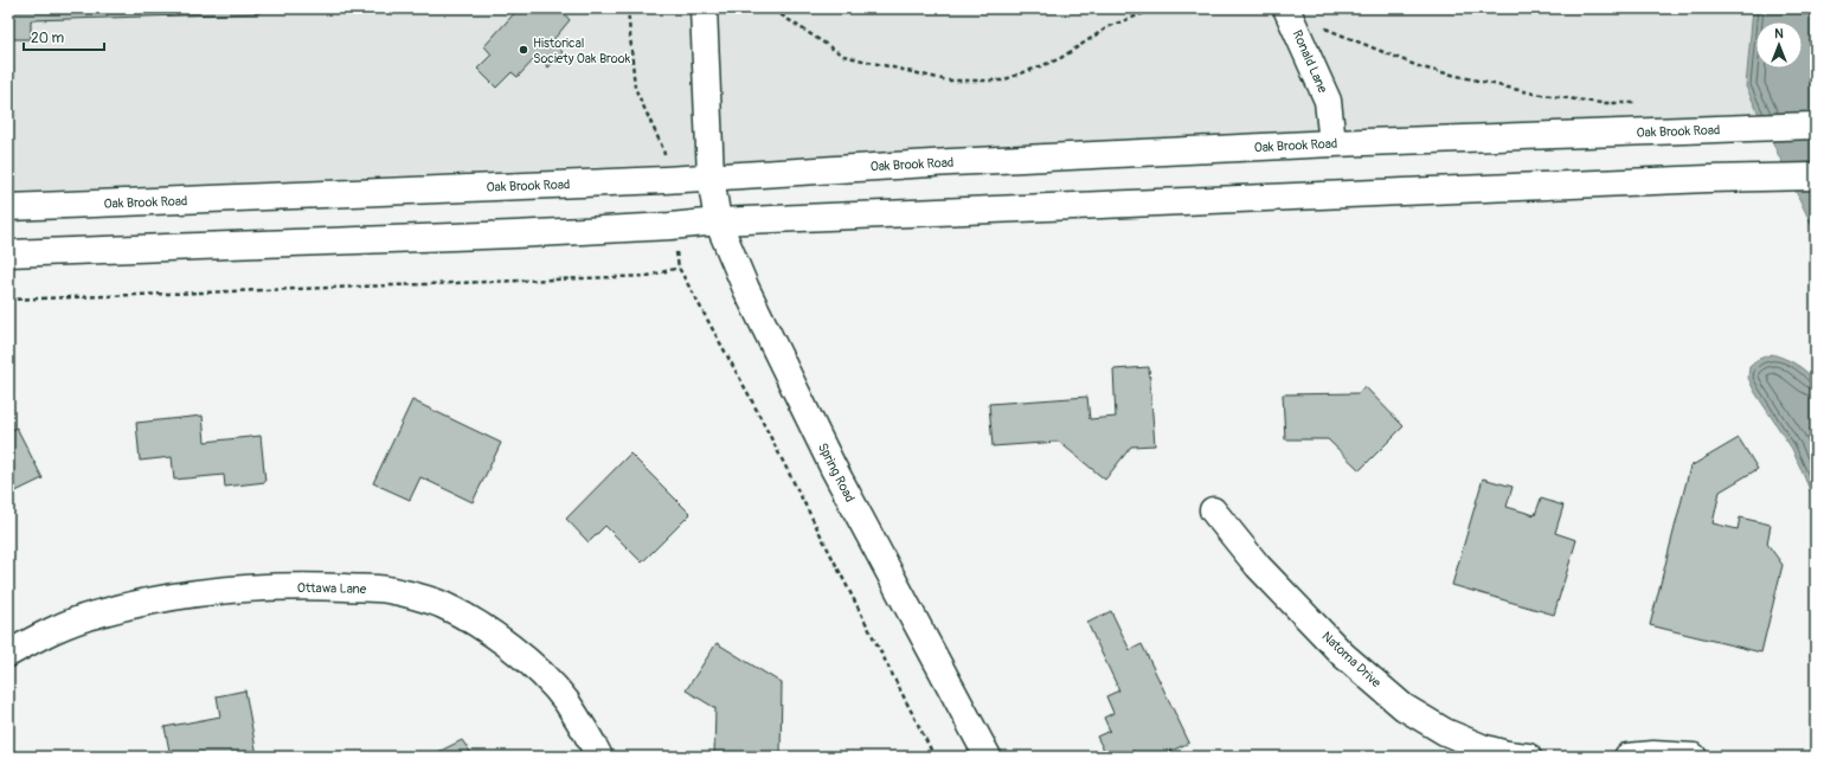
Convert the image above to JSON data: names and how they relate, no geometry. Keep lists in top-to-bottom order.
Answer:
{
  "streets": {
    "main road": [
      "Ronald Lane",
      "Oak Brook Road",
      "Spring Road",
      "Ottawa Lane",
      "Natoma Drive"
    ]
  },
  "crossings": [
    ["Ronald Lane", "Oak Brook Road"],
    ["Oak Brook Road", "Spring Road"]
  ],
  "places": ["Historical Society Oak Brook"],
  "scale_bar": "20 m",
  "north": "top"
}
